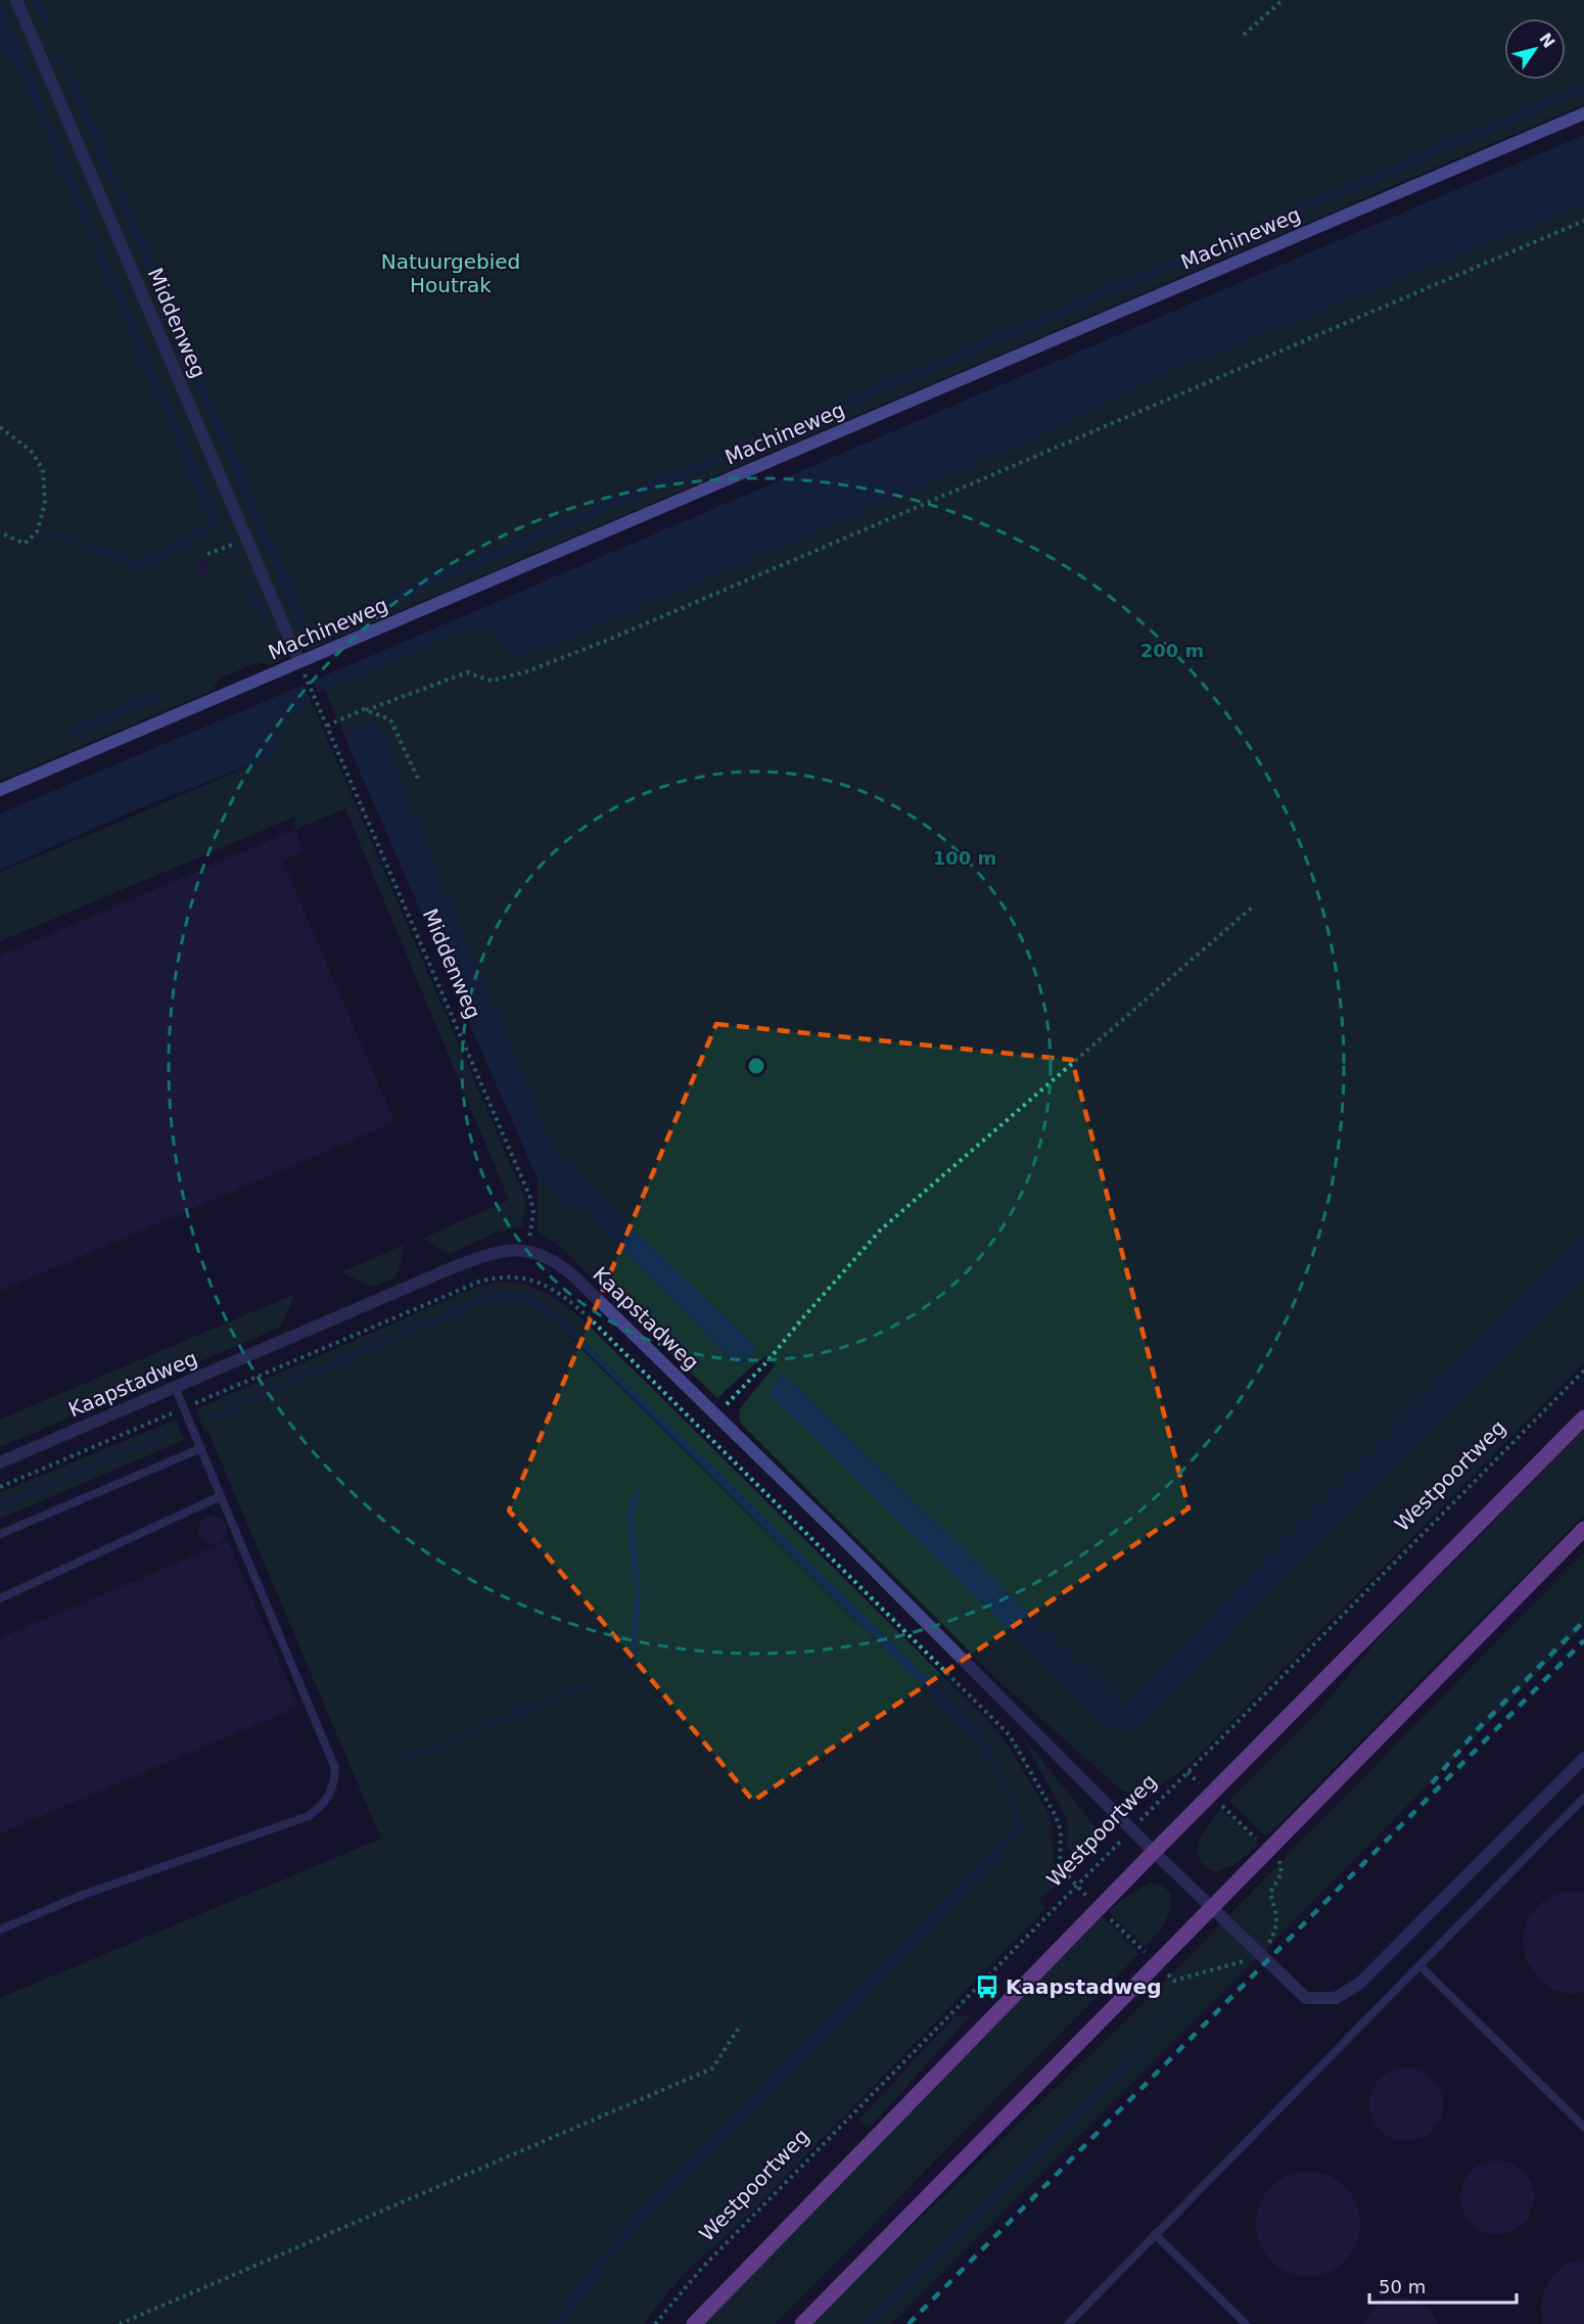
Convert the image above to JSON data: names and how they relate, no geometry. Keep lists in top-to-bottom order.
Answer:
{
  "streets": {
    "street": ["Machineweg", "Middenweg", "Kaapstadweg"],
    "path": ["Westpoortweg"]
  },
  "crossings": [
    ["Machineweg", "Middenweg"],
    ["Middenweg", "Kaapstadweg"],
    ["Kaapstadweg", "Westpoortweg"]
  ],
  "parks": ["Natuurgebied Houtrak"],
  "places": {
    "bus stop": ["Kaapstadweg"]
  },
  "scale_bar": "50 m",
  "north": "top right",
  "rings": ["200 m", "100 m"]
}
